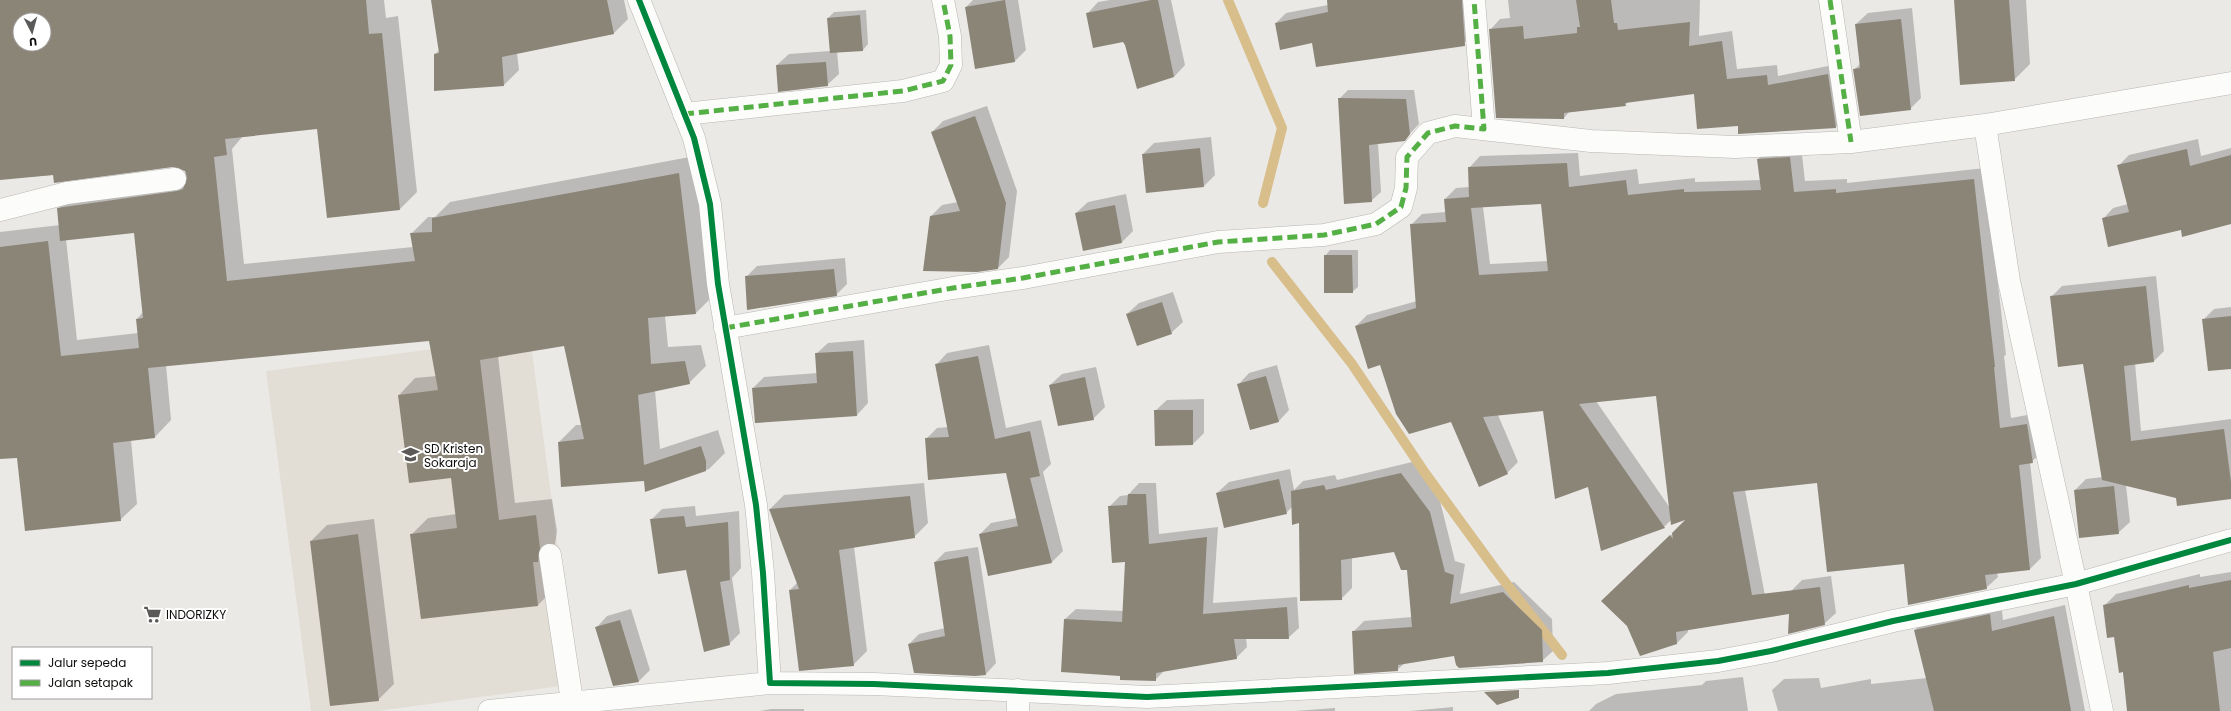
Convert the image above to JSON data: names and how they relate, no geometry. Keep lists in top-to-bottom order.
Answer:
{
  "places": {
    "school or university": ["SD Kristen Sokaraja"],
    "supermarket": ["INDORIZKY"]
  },
  "legend": ["Jalur sepeda", "Jalan setapak"],
  "north": "bottom"
}
